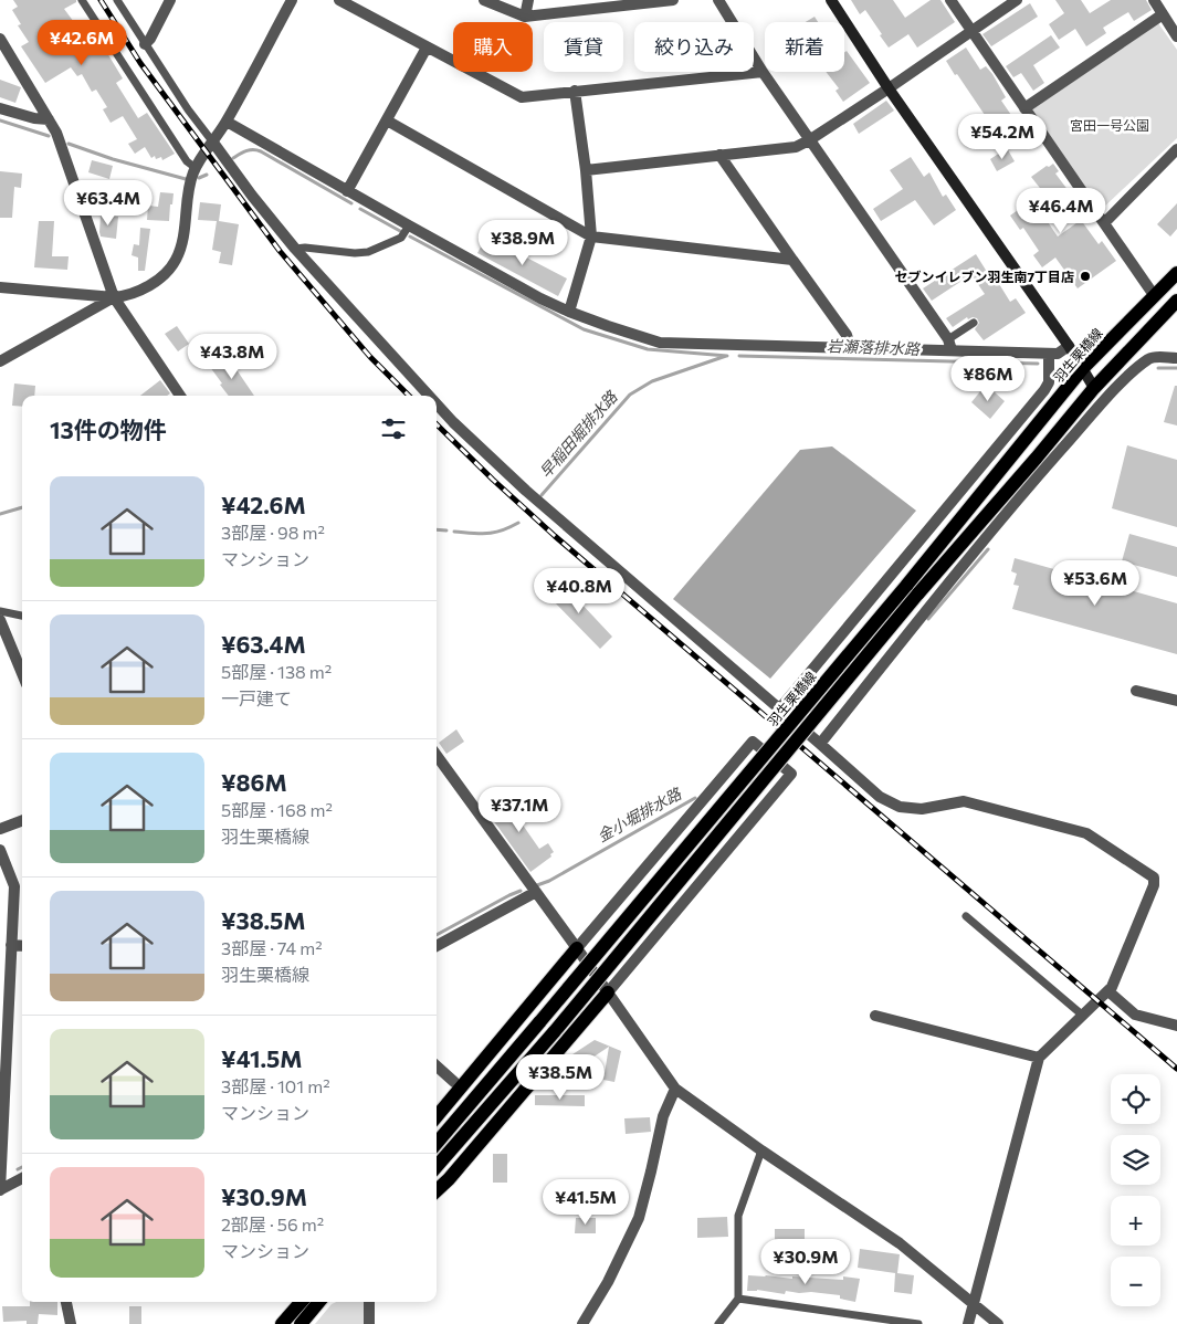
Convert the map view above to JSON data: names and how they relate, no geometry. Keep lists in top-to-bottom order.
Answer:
{
  "streets": {
    "main road": ["羽生栗橋線"]
  },
  "water": ["岩瀬落排水路", "早稲田堀排水路", "金小堀排水路"],
  "parks": ["宮田一号公園"],
  "places": ["セブンイレブン羽生南7丁目店"],
  "page": {
    "price": [
      "¥42.6M",
      "¥54.2M",
      "¥63.4M",
      "¥46.4M",
      "¥38.9M",
      "¥43.8M",
      "¥86M",
      "¥53.6M",
      "¥40.8M",
      "¥37.1M",
      "¥38.5M",
      "¥41.5M",
      "¥30.9M"
    ],
    "chip": [
      "購入",
      "賃貸",
      "絞り込み",
      "新着"
    ],
    "heading": "13件の物件",
    "list": [
      {
        "name": "¥42.6M",
        "note": "3部屋 · 98 m² · マンション"
      },
      {
        "name": "¥63.4M",
        "note": "5部屋 · 138 m² · 一戸建て"
      },
      {
        "name": "¥86M",
        "note": "5部屋 · 168 m² · 羽生栗橋線"
      },
      {
        "name": "¥38.5M",
        "note": "3部屋 · 74 m² · 羽生栗橋線"
      },
      {
        "name": "¥41.5M",
        "note": "3部屋 · 101 m² · マンション"
      },
      {
        "name": "¥30.9M",
        "note": "2部屋 · 56 m² · マンション"
      }
    ],
    "map_buttons": ["+", "−"]
  }
}
